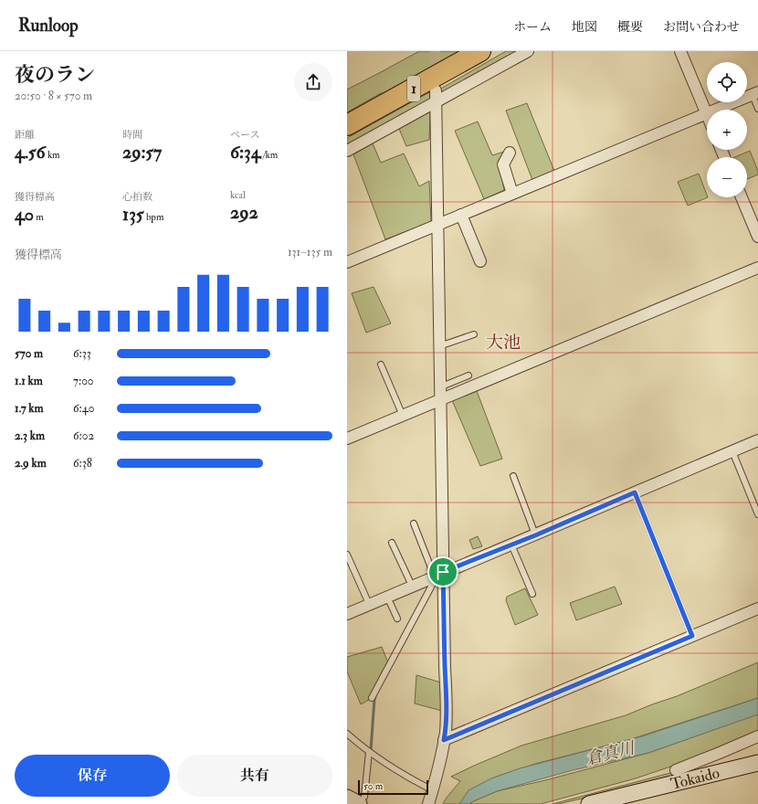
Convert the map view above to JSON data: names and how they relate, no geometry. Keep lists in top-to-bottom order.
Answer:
{
  "streets": {
    "highway": ["1"],
    "main road": ["Tokaido"]
  },
  "districts": ["大池"],
  "water": ["倉真川"],
  "scale_bar": "50 m",
  "page": {
    "header": "Runloop",
    "nav": [
      "ホーム",
      "地図",
      "概要",
      "お問い合わせ"
    ],
    "heading": ["夜のラン", "20:50 · 8 × 570 m"],
    "map_buttons": ["+", "−"],
    "stats": [
      ["距離", "4.56 km"],
      ["時間", "29:57"],
      ["ペース", "6:34 /km"],
      ["獲得標高", "40 m"],
      ["心拍数", "135 bpm"],
      ["kcal", "292"]
    ],
    "chart": ["獲得標高", "131–135 m"],
    "list": [
      {
        "name": "570 m",
        "note": "6:33"
      },
      {
        "name": "1.1 km",
        "note": "7:00"
      },
      {
        "name": "1.7 km",
        "note": "6:40"
      },
      {
        "name": "2.3 km",
        "note": "6:02"
      },
      {
        "name": "2.9 km",
        "note": "6:38"
      }
    ],
    "buttons": ["保存", "共有"],
    "scale": "50 m"
  }
}
